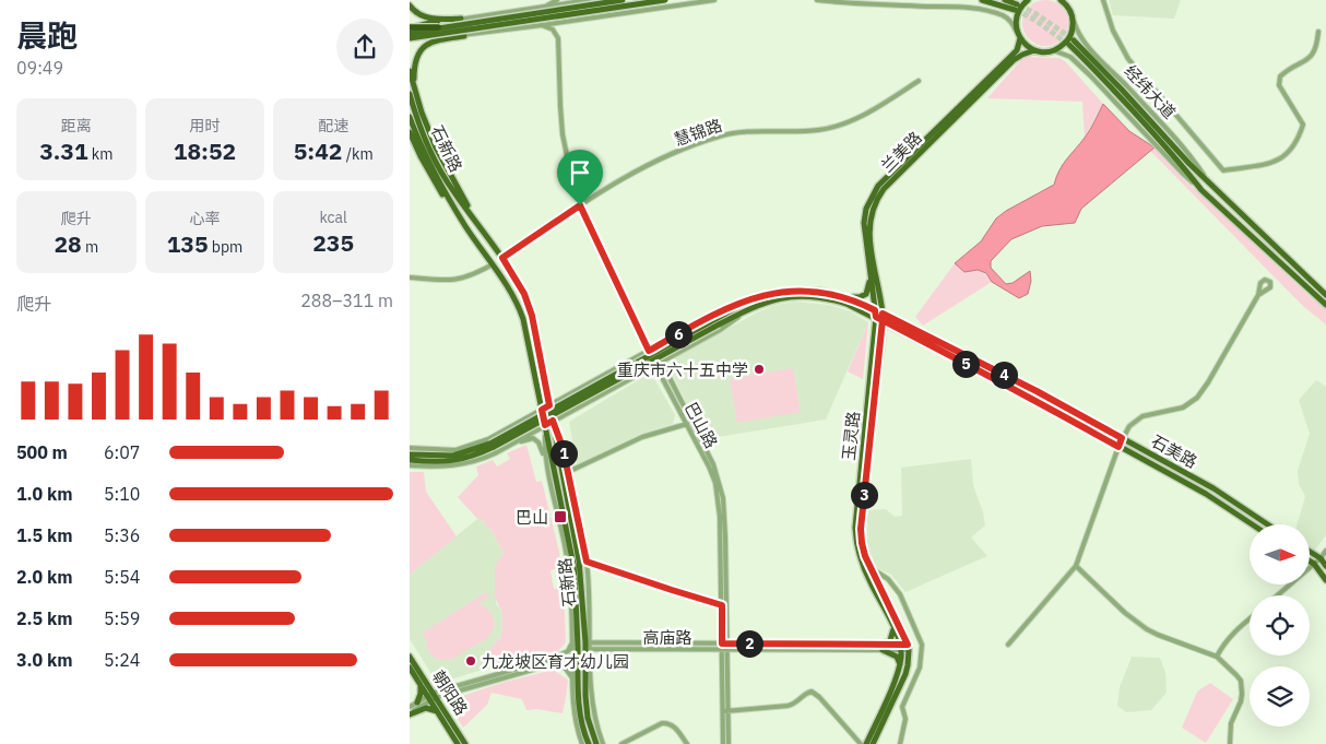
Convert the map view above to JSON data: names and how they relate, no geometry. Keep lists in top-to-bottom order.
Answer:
{
  "streets": {
    "main road": [
      "经纬大道",
      "石新路",
      "兰美路",
      "玉灵路",
      "石美路",
      "朝阳路"
    ],
    "street": ["慧锦路", "巴山路", "高庙路"]
  },
  "crossings": [
    ["经纬大道", "兰美路"],
    ["慧锦路", "石新路"],
    ["慧锦路", "巴山路"],
    ["兰美路", "玉灵路"],
    ["兰美路", "石美路"],
    ["巴山路", "高庙路"],
    ["玉灵路", "石美路"],
    ["玉灵路", "高庙路"]
  ],
  "places": {
    "other": ["重庆市六十五中学", "九龙坡区育才幼儿园"],
    "transit": ["巴山"]
  },
  "north": "right",
  "page": {
    "heading": ["晨跑", "09:49"],
    "stats": [
      ["距离", "3.31 km"],
      ["用时", "18:52"],
      ["配速", "5:42 /km"],
      ["爬升", "28 m"],
      ["心率", "135 bpm"],
      ["kcal", "235"]
    ],
    "chart": ["爬升", "288–311 m"],
    "pins": [
      "6",
      "5",
      "4",
      "1",
      "3",
      "2"
    ],
    "list": [
      {
        "name": "500 m",
        "note": "6:07"
      },
      {
        "name": "1.0 km",
        "note": "5:10"
      },
      {
        "name": "1.5 km",
        "note": "5:36"
      },
      {
        "name": "2.0 km",
        "note": "5:54"
      },
      {
        "name": "2.5 km",
        "note": "5:59"
      },
      {
        "name": "3.0 km",
        "note": "5:24"
      }
    ]
  }
}
